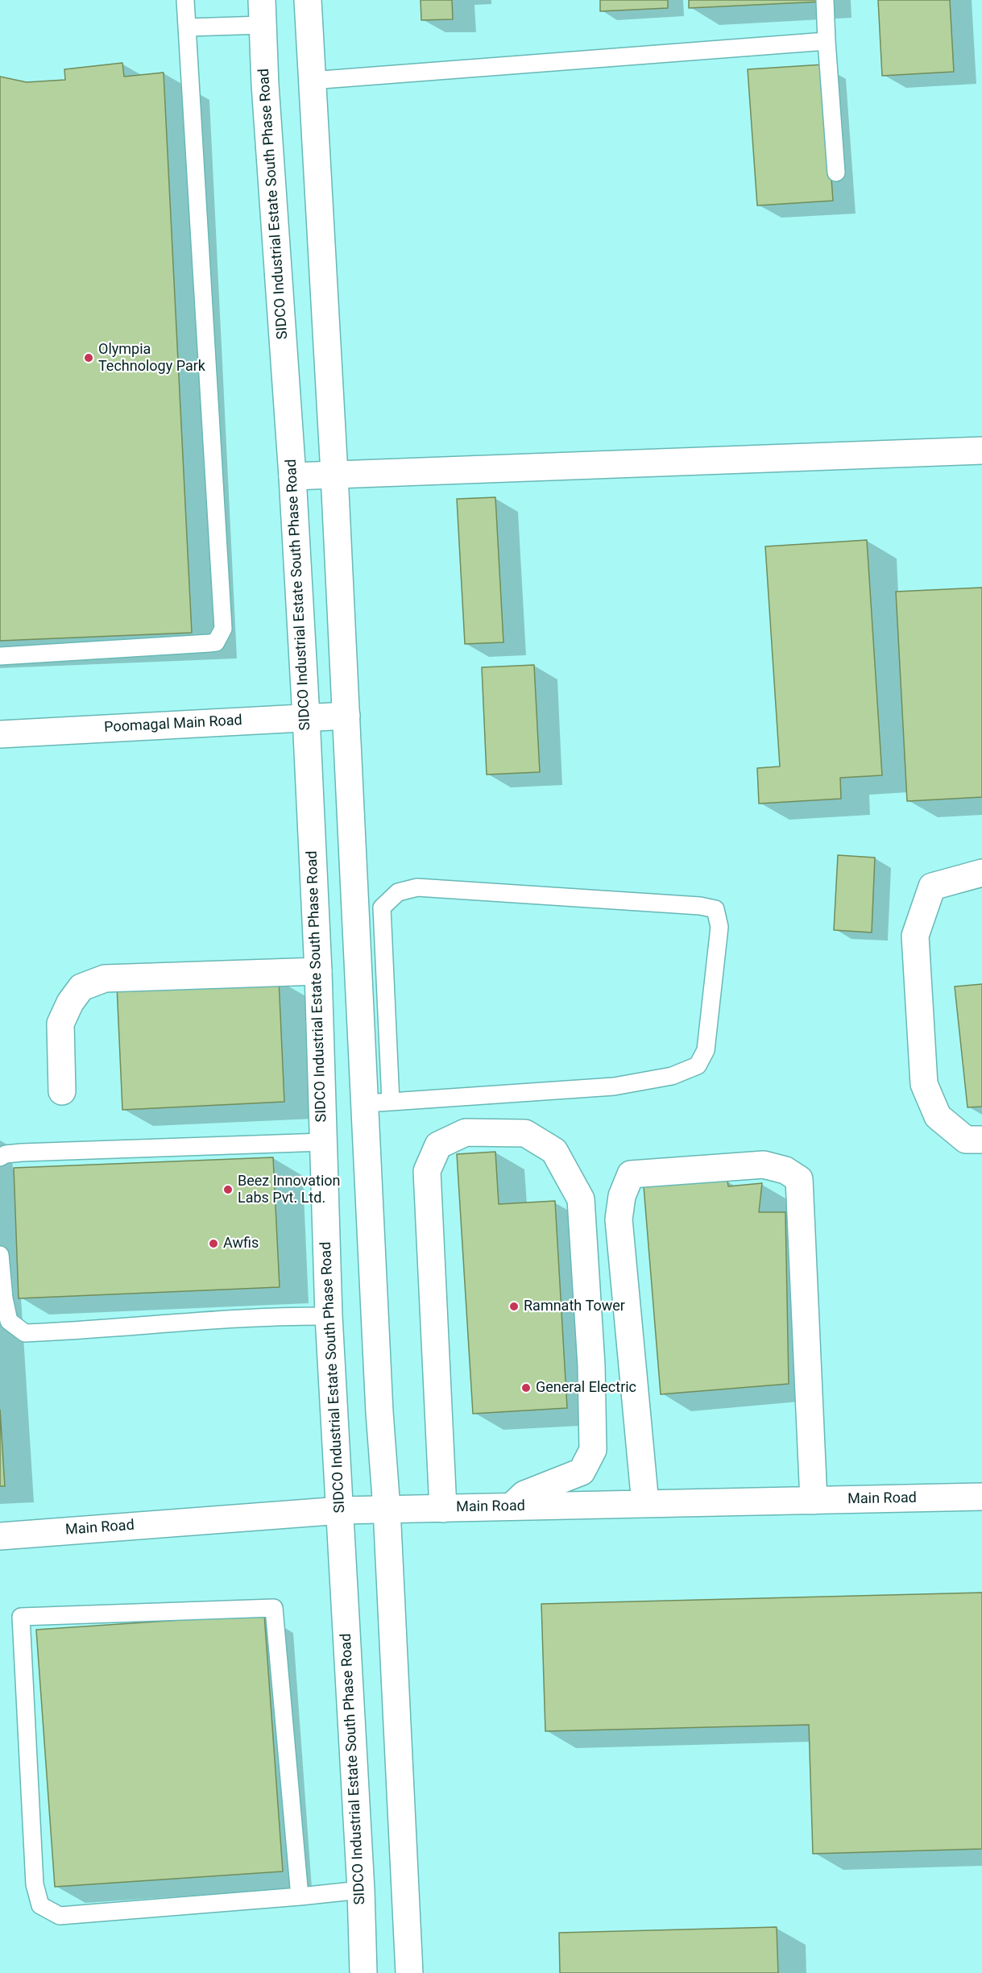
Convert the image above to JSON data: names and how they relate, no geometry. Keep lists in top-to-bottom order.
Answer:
{
  "streets": {
    "street": ["SIDCO Industrial Estate South Phase Road", "Poomagal Main Road", "Main Road"]
  },
  "crossings": [
    ["SIDCO Industrial Estate South Phase Road", "Poomagal Main Road"],
    ["SIDCO Industrial Estate South Phase Road", "Main Road"]
  ],
  "places": [
    "Olympia Technology Park",
    "Beez Innovation Labs Pvt. Ltd.",
    "Awfis",
    "Ramnath Tower",
    "General Electric"
  ]
}
